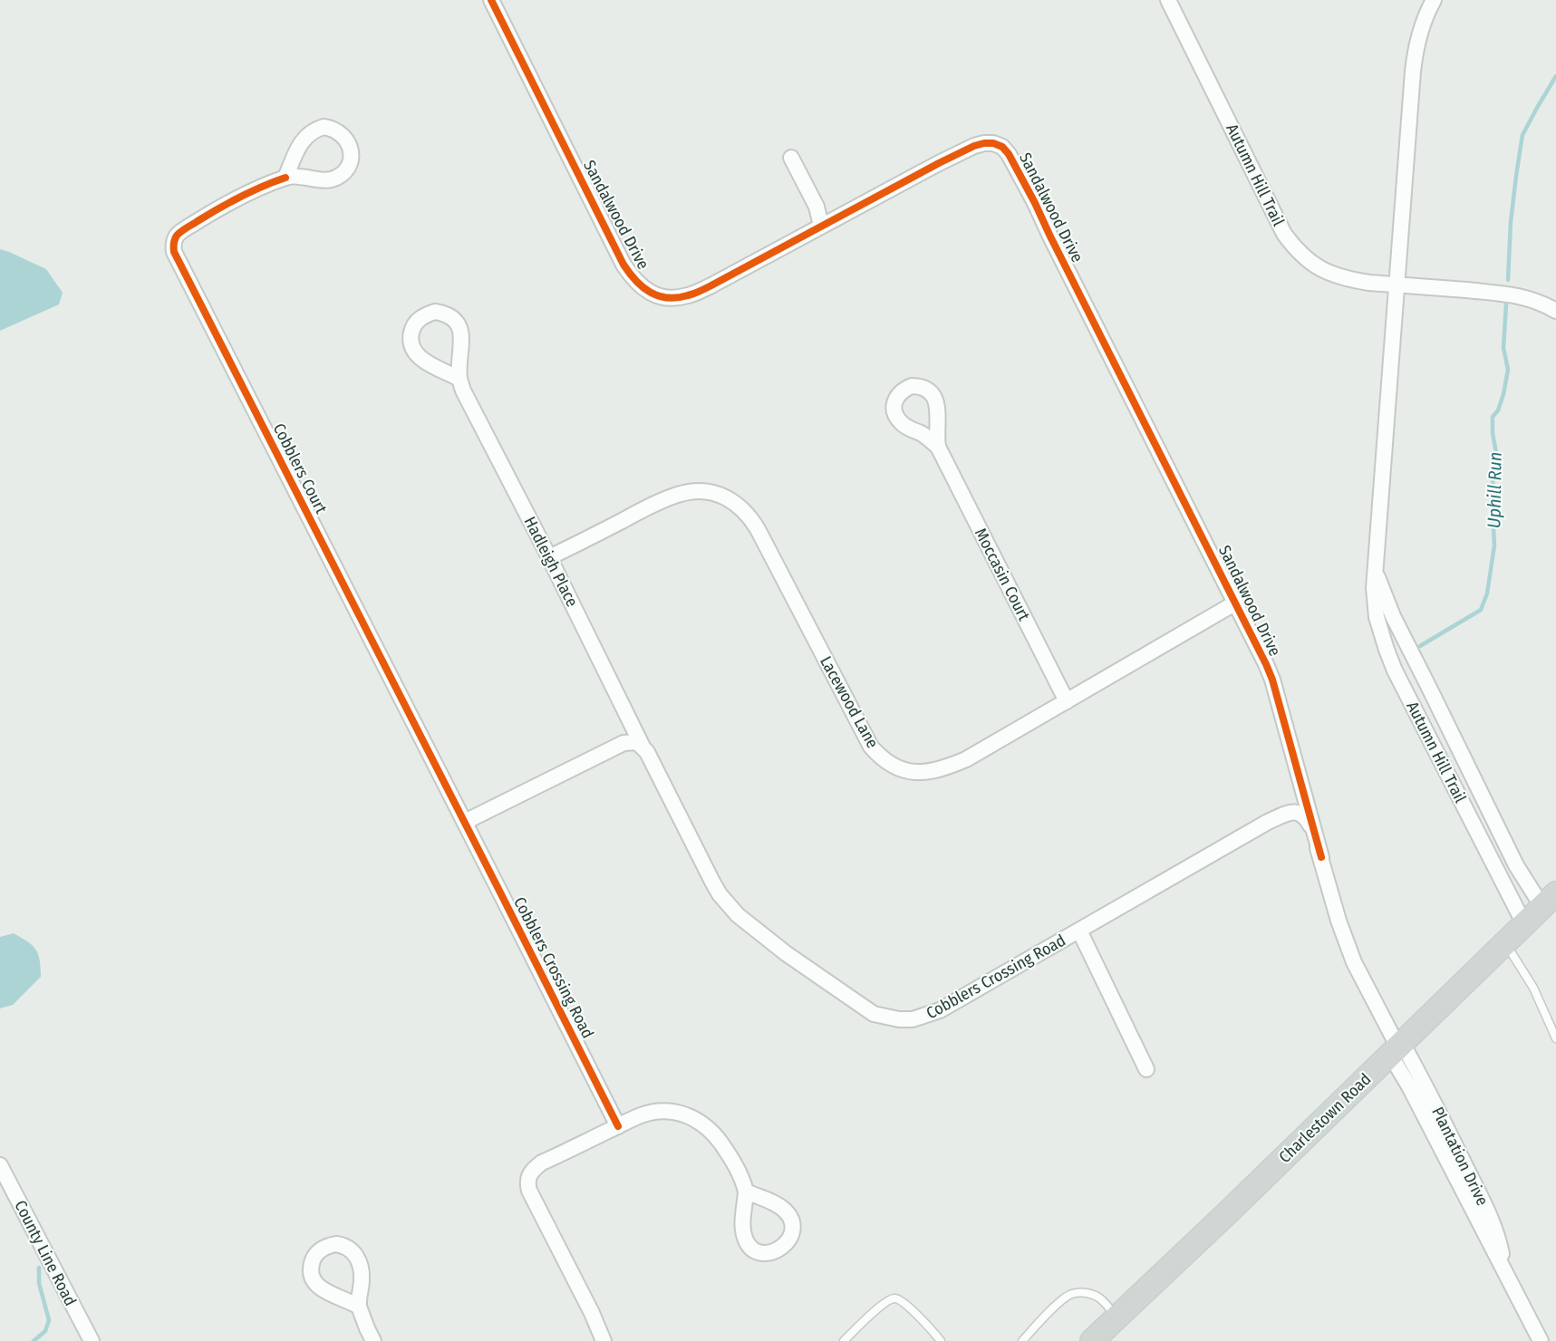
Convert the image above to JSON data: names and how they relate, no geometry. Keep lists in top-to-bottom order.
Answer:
{
  "streets": {
    "main road": ["Charlestown Road"],
    "street": [
      "Autumn Hill Trail",
      "Sandalwood Drive",
      "Cobblers Court",
      "Hadleigh Place",
      "Moccasin Court",
      "Lacewood Lane",
      "Cobblers Crossing Road",
      "Plantation Drive",
      "County Line Road"
    ]
  },
  "crossings": [
    ["Autumn Hill Trail", "Charlestown Road"],
    ["Sandalwood Drive", "Lacewood Lane"],
    ["Sandalwood Drive", "Cobblers Crossing Road"],
    ["Cobblers Court", "Cobblers Crossing Road"],
    ["Hadleigh Place", "Lacewood Lane"],
    ["Hadleigh Place", "Cobblers Crossing Road"],
    ["Moccasin Court", "Lacewood Lane"],
    ["Cobblers Crossing Road", "Charlestown Road"],
    ["Cobblers Crossing Road", "Plantation Drive"],
    ["Charlestown Road", "Plantation Drive"]
  ],
  "water": ["Uphill Run"]
}
